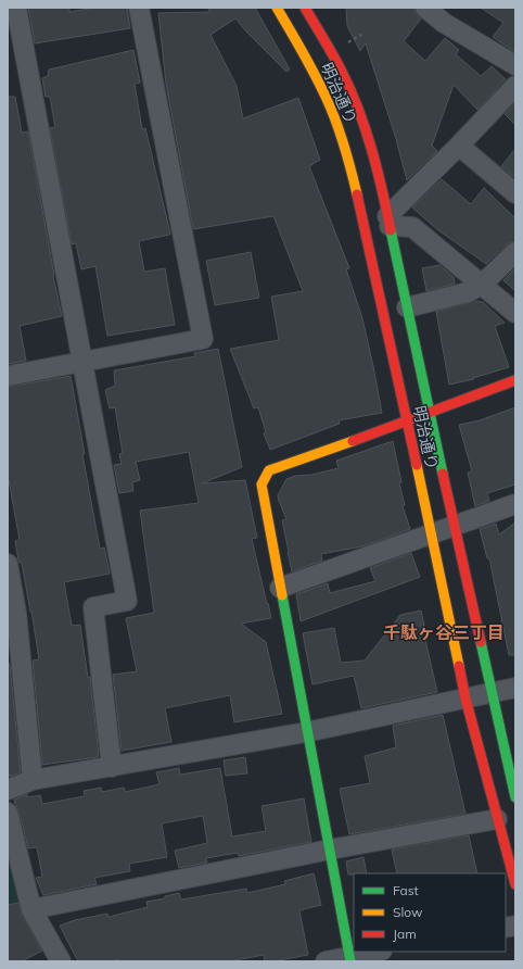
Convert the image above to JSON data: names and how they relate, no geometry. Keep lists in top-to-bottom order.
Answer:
{
  "streets": {
    "main road": ["明治通り"]
  },
  "districts": ["千駄ヶ谷三丁目"],
  "legend": ["Fast", "Slow", "Jam"]
}
